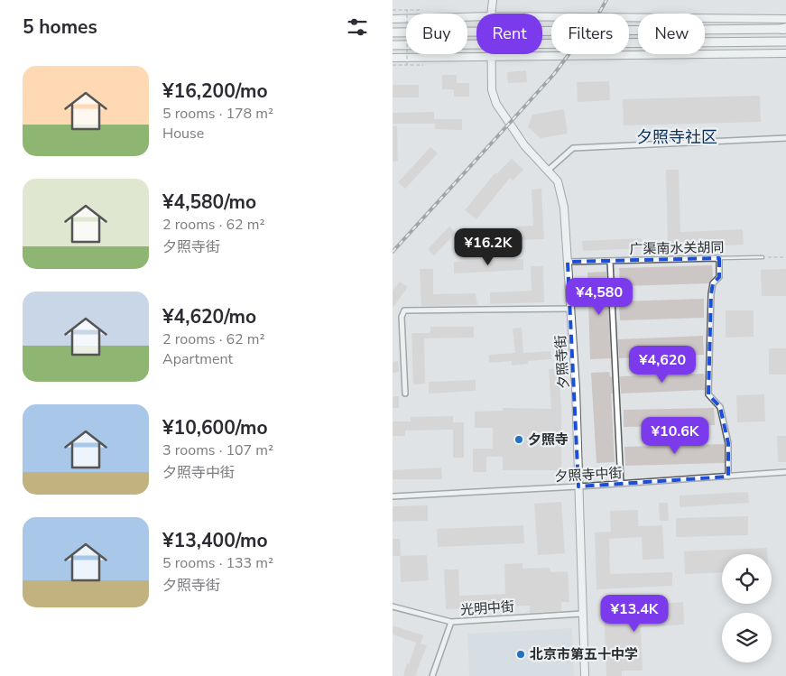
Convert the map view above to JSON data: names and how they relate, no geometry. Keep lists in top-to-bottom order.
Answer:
{
  "streets": {
    "street": [
      "广渠南水关胡同",
      "夕照寺街",
      "夕照寺中街",
      "光明中街"
    ]
  },
  "crossings": [
    ["广渠南水关胡同", "夕照寺街"],
    ["夕照寺街", "夕照寺中街"],
    ["夕照寺街", "光明中街"]
  ],
  "districts": ["夕照寺社区"],
  "places": ["夕照寺", "北京市第五十中学"],
  "page": {
    "heading": "5 homes",
    "chip": [
      "Buy",
      "Rent",
      "Filters",
      "New"
    ],
    "list": [
      {
        "name": "¥16,200/mo",
        "note": "5 rooms · 178 m² · House"
      },
      {
        "name": "¥4,580/mo",
        "note": "2 rooms · 62 m² · 夕照寺街"
      },
      {
        "name": "¥4,620/mo",
        "note": "2 rooms · 62 m² · Apartment"
      },
      {
        "name": "¥10,600/mo",
        "note": "3 rooms · 107 m² · 夕照寺中街"
      },
      {
        "name": "¥13,400/mo",
        "note": "5 rooms · 133 m² · 夕照寺街"
      }
    ],
    "price": [
      "¥16.2K",
      "¥4,580",
      "¥4,620",
      "¥10.6K",
      "¥13.4K"
    ]
  }
}
